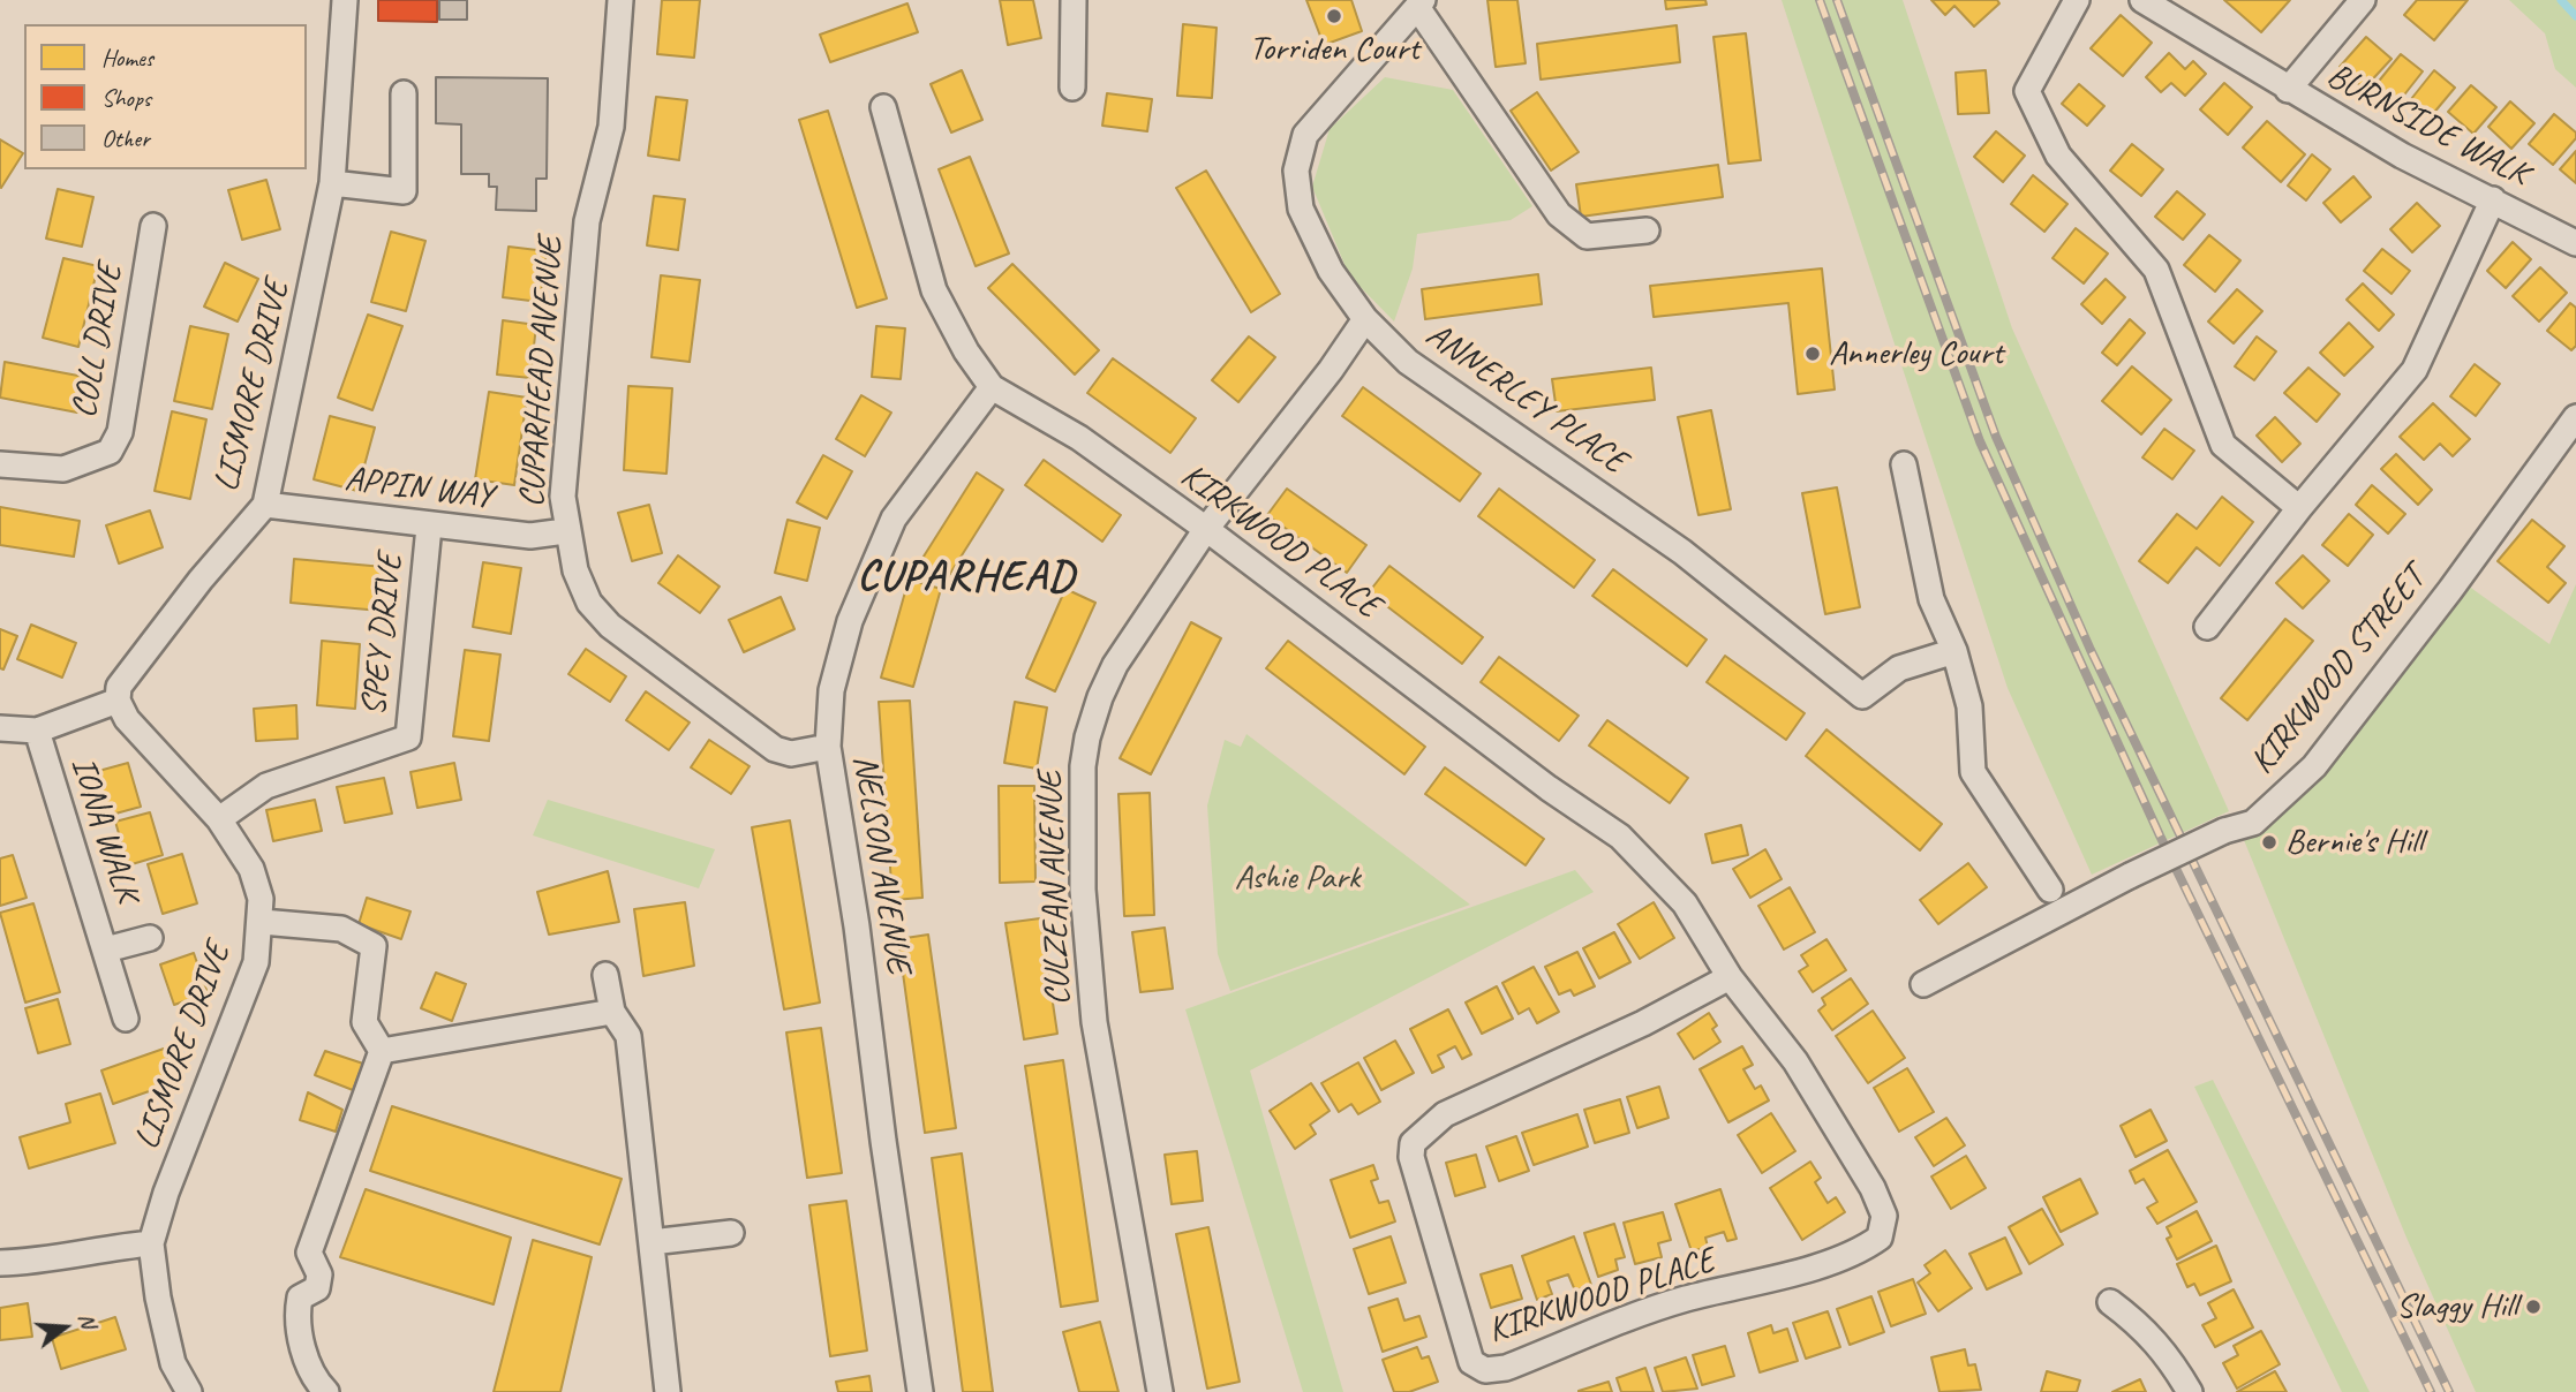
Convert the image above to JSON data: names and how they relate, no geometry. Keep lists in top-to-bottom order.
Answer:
{
  "streets": {
    "street": [
      "BURNSIDE WALK",
      "COLL DRIVE",
      "CUPARHEAD AVENUE",
      "LISMORE DRIVE",
      "ANNERLEY PLACE",
      "APPIN WAY",
      "KIRKWOOD PLACE",
      "SPEY DRIVE",
      "KIRKWOOD STREET",
      "IONA WALK",
      "NELSON AVENUE",
      "CULZEAN AVENUE"
    ]
  },
  "crossings": [
    ["CUPARHEAD AVENUE", "APPIN WAY"],
    ["CUPARHEAD AVENUE", "NELSON AVENUE"],
    ["LISMORE DRIVE", "APPIN WAY"],
    ["LISMORE DRIVE", "SPEY DRIVE"],
    ["ANNERLEY PLACE", "CULZEAN AVENUE"],
    ["APPIN WAY", "SPEY DRIVE"],
    ["KIRKWOOD PLACE", "NELSON AVENUE"],
    ["KIRKWOOD PLACE", "CULZEAN AVENUE"]
  ],
  "districts": ["CUPARHEAD"],
  "parks": ["Ashie Park"],
  "places": [
    "Torriden Court",
    "Annerley Court",
    "Bernie's Hill",
    "Slaggy Hill"
  ],
  "legend": ["Homes", "Shops", "Other"],
  "north": "right"
}
